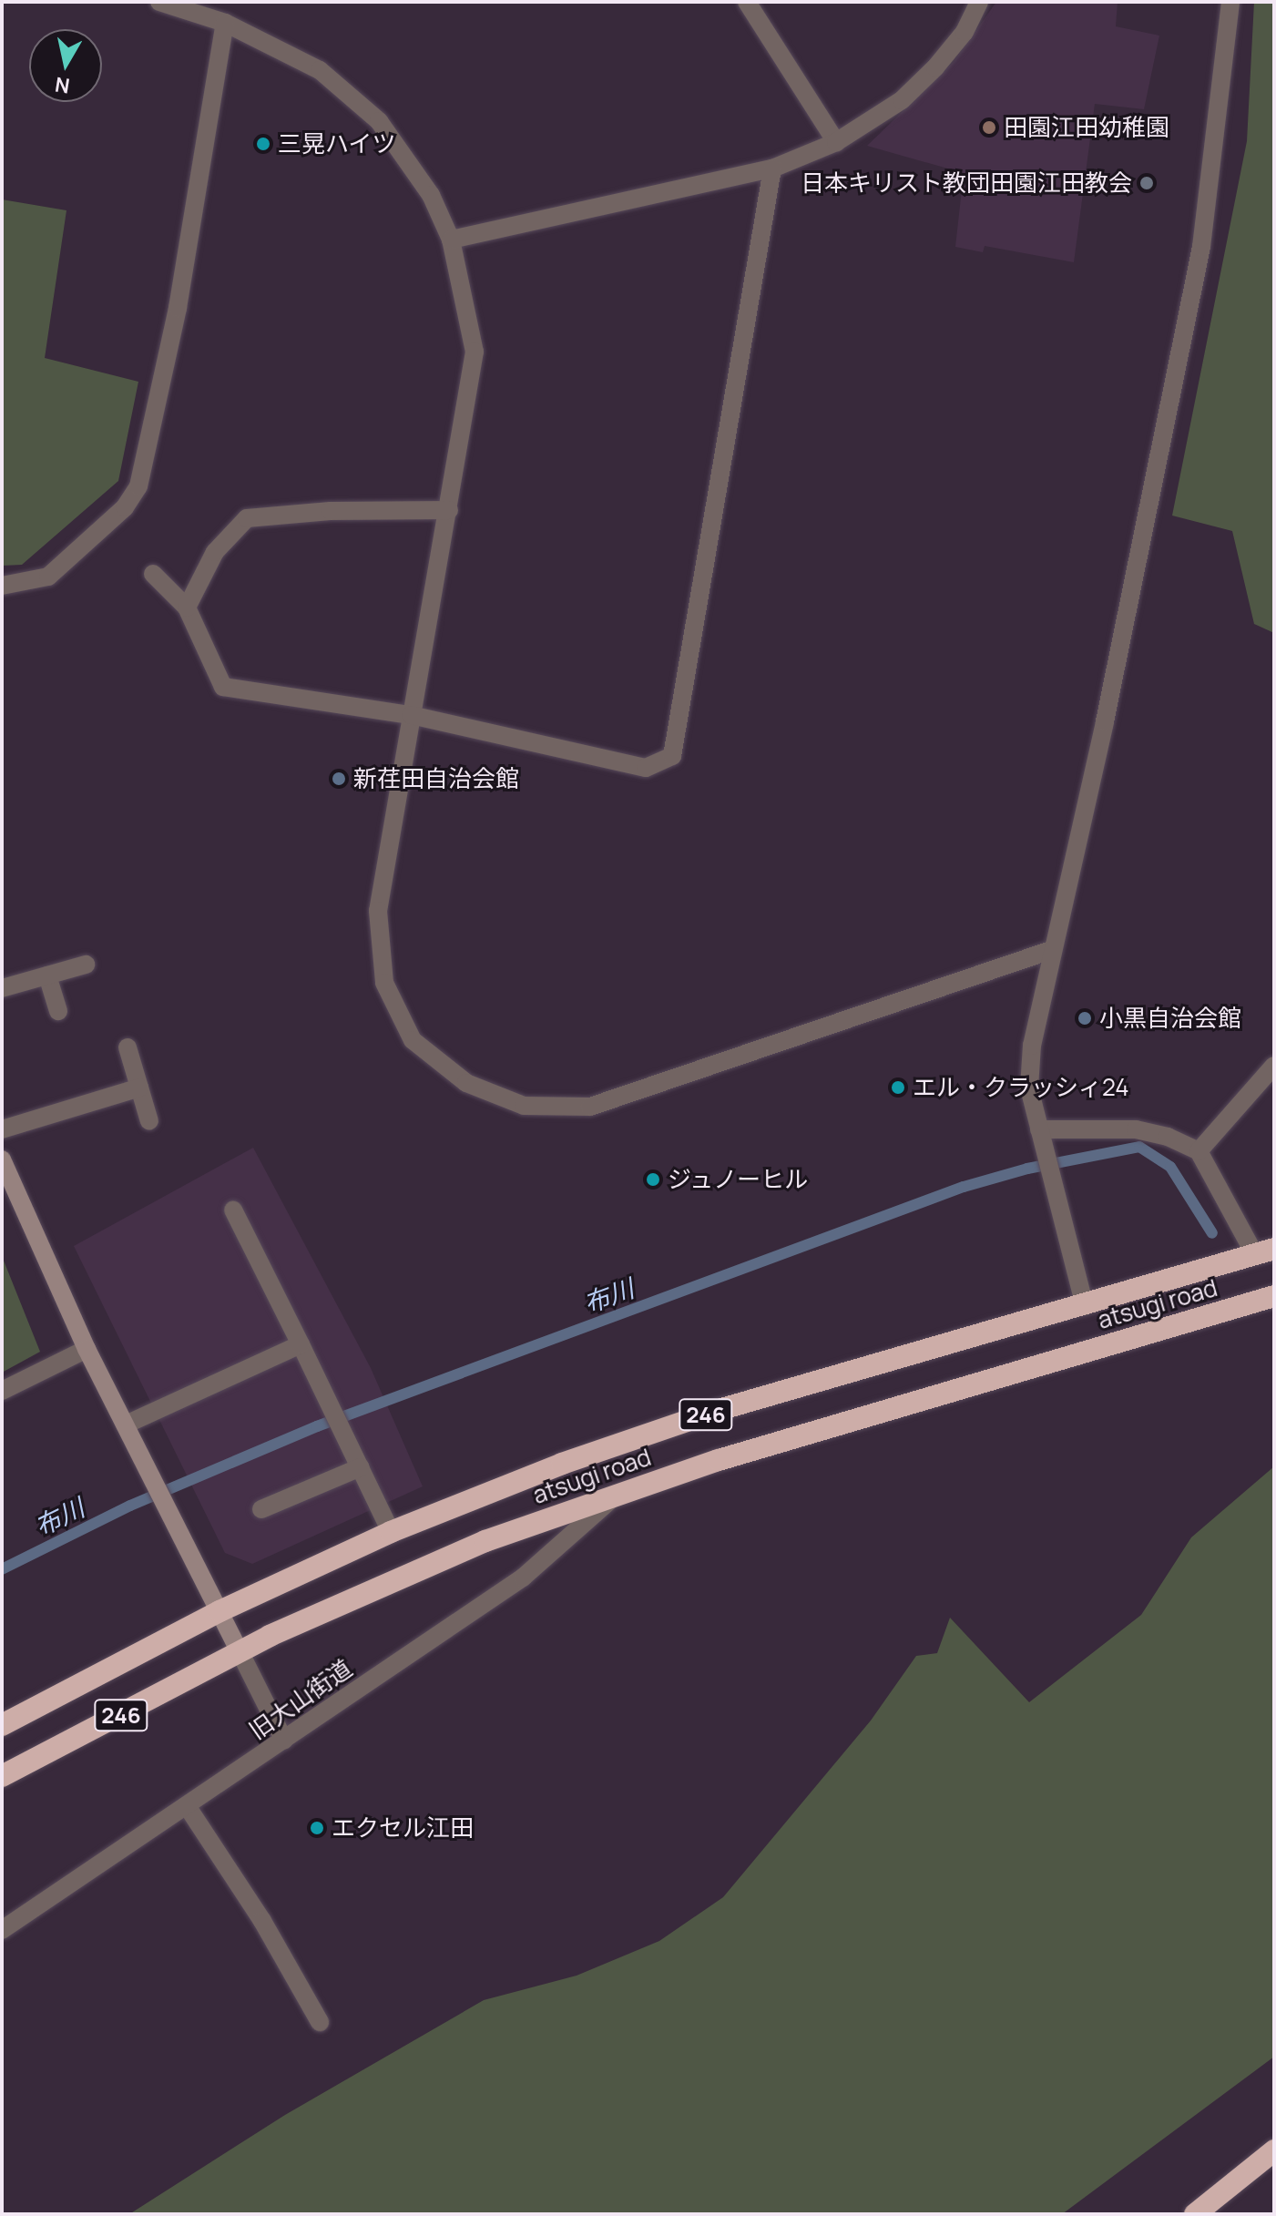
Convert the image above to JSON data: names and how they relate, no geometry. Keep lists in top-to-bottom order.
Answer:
{
  "streets": {
    "highway": ["atsugi road", "246"],
    "street": ["旧大山街道"]
  },
  "crossings": [
    ["atsugi road", "旧大山街道"]
  ],
  "water": ["布川"],
  "places": [
    "田園江田幼稚園",
    "三晃ハイツ",
    "日本キリスト教団田園江田教会",
    "新荏田自治会館",
    "小黒自治会館",
    "エル・クラッシィ24",
    "ジュノーヒル",
    "エクセル江田"
  ],
  "north": "bottom"
}
